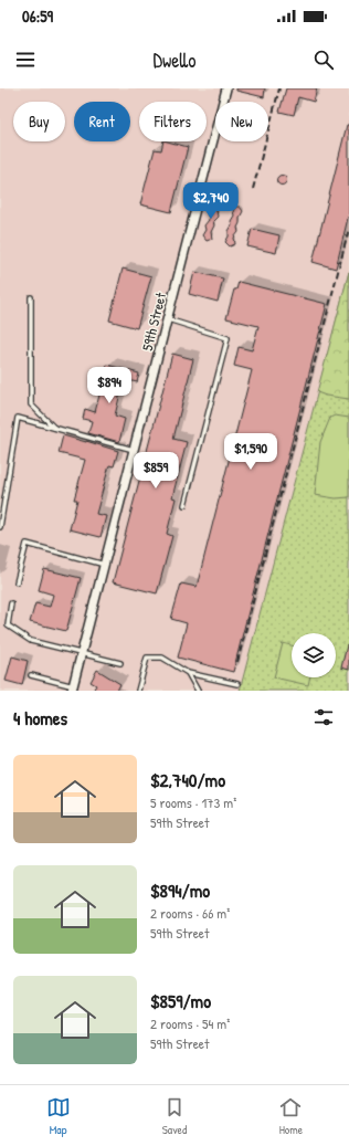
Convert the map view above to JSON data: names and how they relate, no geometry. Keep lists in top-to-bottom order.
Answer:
{
  "streets": {
    "street": ["59th Street"]
  },
  "page": {
    "status": "06:59",
    "header": "Dwello",
    "chip": [
      "Buy",
      "Rent",
      "Filters",
      "New"
    ],
    "price": [
      "$2,740",
      "$894",
      "$1,590",
      "$859"
    ],
    "heading": "4 homes",
    "list": [
      {
        "name": "$2,740/mo",
        "note": "5 rooms · 173 m² · 59th Street"
      },
      {
        "name": "$894/mo",
        "note": "2 rooms · 66 m² · 59th Street"
      },
      {
        "name": "$859/mo",
        "note": "2 rooms · 54 m² · 59th Street"
      }
    ],
    "tabs": ["Map", "Saved", "Home"]
  }
}
